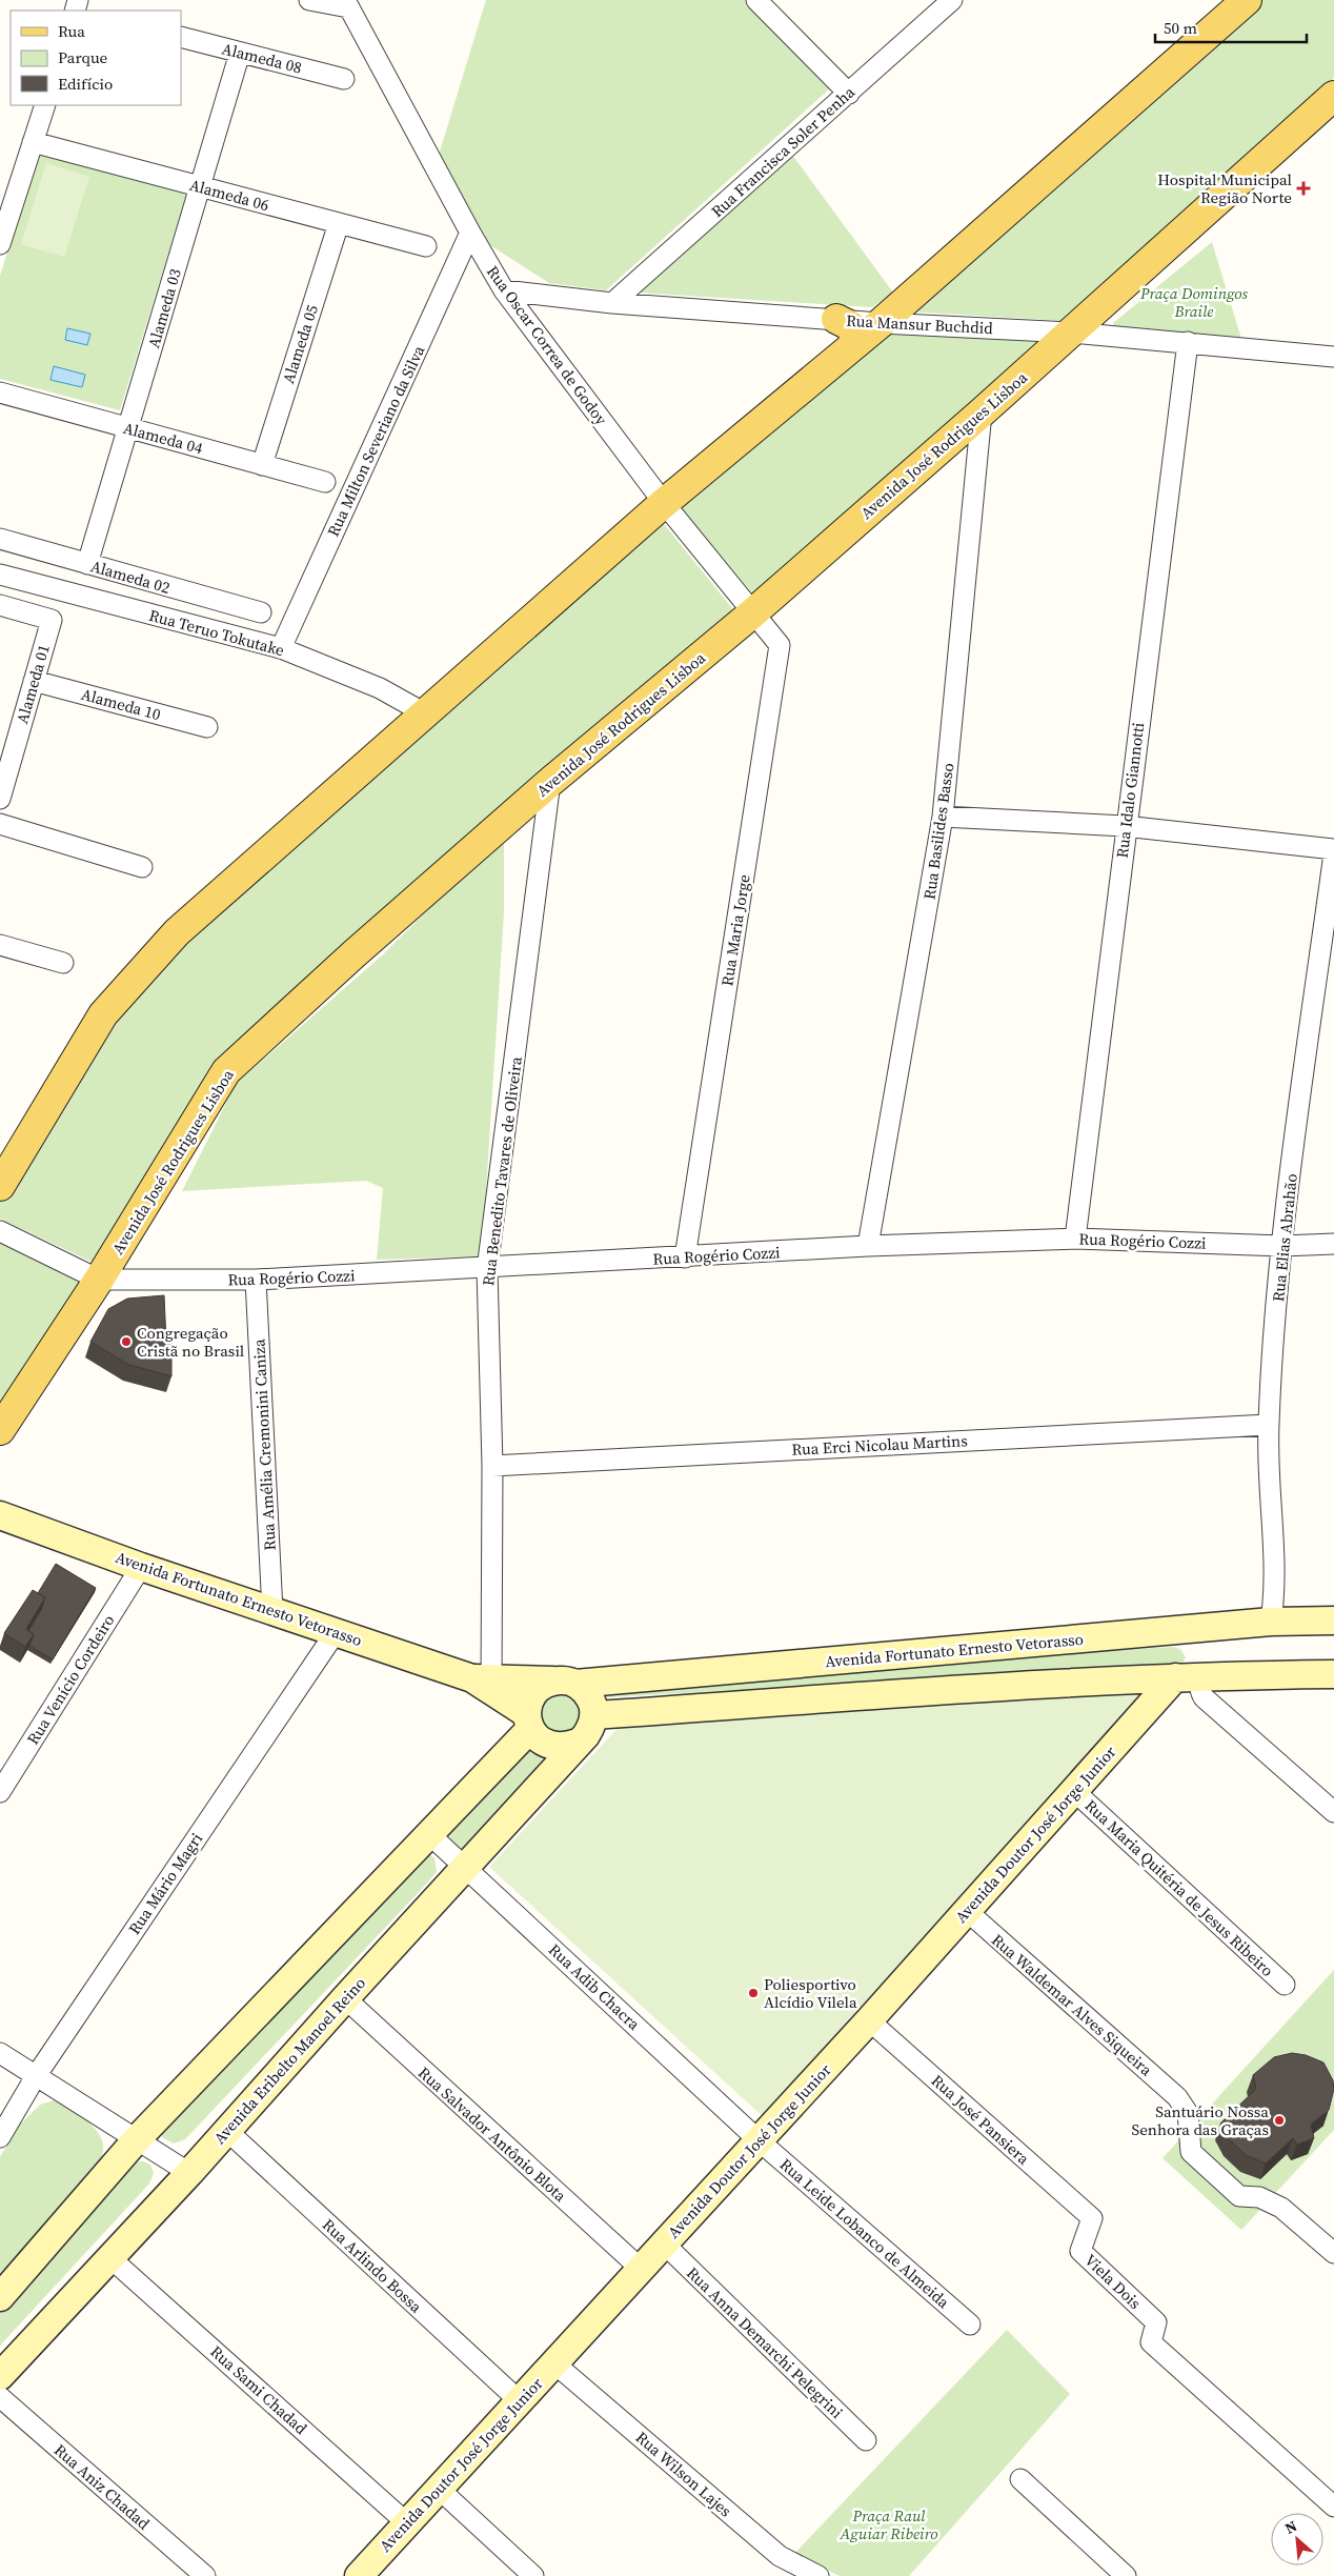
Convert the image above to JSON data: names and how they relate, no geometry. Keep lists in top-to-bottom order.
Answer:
{
  "streets": {
    "main road": [
      "Avenida José Rodrigues Lisboa",
      "Avenida Fortunato Ernesto Vetorasso",
      "Avenida Doutor José Jorge Junior",
      "Avenida Eribelto Manoel Reino"
    ],
    "street": [
      "Alameda 08",
      "Rua Francisca Soler Penha",
      "Alameda 06",
      "Alameda 03",
      "Rua Mansur Buchdid",
      "Alameda 05",
      "Rua Oscar Correa de Godoy",
      "Alameda 04",
      "Rua Milton Severiano da Silva",
      "Alameda 02",
      "Rua Teruo Tokutake",
      "Alameda 01",
      "Alameda 10",
      "Rua Idalo Giannotti",
      "Rua Basilides Basso",
      "Rua Maria Jorge",
      "Rua Benedito Tavares de Oliveira",
      "Rua Elias Abrahão",
      "Rua Rogério Cozzi",
      "Rua Amélia Cremonini Caniza",
      "Rua Erci Nicolau Martins",
      "Rua Venício Cordeiro",
      "Rua Mário Magri",
      "Rua Maria Quitéria de Jesus Ribeiro",
      "Rua Adib Chacra",
      "Rua Waldemar Alves Siqueira",
      "Rua José Pansiera",
      "Rua Salvador Antônio Blota",
      "Rua Leide Lobanco de Almeida",
      "Rua Arlindo Bossa",
      "Viela Dois",
      "Rua Anna Demarchi Pelegrini",
      "Rua Sami Chadad",
      "Rua Wilson Lajes",
      "Rua Aniz Chadad"
    ]
  },
  "crossings": [
    ["Alameda 08", "Alameda 03"],
    ["Rua Francisca Soler Penha", "Rua Mansur Buchdid"],
    ["Alameda 06", "Alameda 03"],
    ["Alameda 06", "Alameda 05"],
    ["Alameda 03", "Alameda 04"],
    ["Alameda 03", "Alameda 02"],
    ["Rua Mansur Buchdid", "Rua Oscar Correa de Godoy"],
    ["Rua Mansur Buchdid", "Avenida José Rodrigues Lisboa"],
    ["Rua Mansur Buchdid", "Rua Idalo Giannotti"],
    ["Alameda 05", "Alameda 04"],
    ["Rua Oscar Correa de Godoy", "Rua Milton Severiano da Silva"],
    ["Rua Oscar Correa de Godoy", "Avenida José Rodrigues Lisboa"],
    ["Rua Oscar Correa de Godoy", "Rua Maria Jorge"],
    ["Rua Milton Severiano da Silva", "Rua Teruo Tokutake"],
    ["Avenida José Rodrigues Lisboa", "Rua Basilides Basso"],
    ["Avenida José Rodrigues Lisboa", "Rua Maria Jorge"],
    ["Avenida José Rodrigues Lisboa", "Rua Benedito Tavares de Oliveira"],
    ["Avenida José Rodrigues Lisboa", "Rua Rogério Cozzi"],
    ["Alameda 01", "Alameda 10"],
    ["Rua Idalo Giannotti", "Rua Rogério Cozzi"],
    ["Rua Basilides Basso", "Rua Rogério Cozzi"],
    ["Rua Maria Jorge", "Rua Rogério Cozzi"],
    ["Rua Benedito Tavares de Oliveira", "Rua Rogério Cozzi"],
    ["Rua Benedito Tavares de Oliveira", "Rua Erci Nicolau Martins"],
    ["Rua Benedito Tavares de Oliveira", "Avenida Fortunato Ernesto Vetorasso"],
    ["Rua Elias Abrahão", "Rua Rogério Cozzi"],
    ["Rua Elias Abrahão", "Rua Erci Nicolau Martins"],
    ["Rua Elias Abrahão", "Avenida Fortunato Ernesto Vetorasso"],
    ["Rua Rogério Cozzi", "Rua Amélia Cremonini Caniza"],
    ["Rua Amélia Cremonini Caniza", "Avenida Fortunato Ernesto Vetorasso"],
    ["Avenida Fortunato Ernesto Vetorasso", "Rua Venício Cordeiro"],
    ["Avenida Fortunato Ernesto Vetorasso", "Rua Mário Magri"],
    ["Avenida Fortunato Ernesto Vetorasso", "Avenida Eribelto Manoel Reino"],
    ["Avenida Doutor José Jorge Junior", "Rua Maria Quitéria de Jesus Ribeiro"],
    ["Avenida Doutor José Jorge Junior", "Rua Adib Chacra"],
    ["Avenida Doutor José Jorge Junior", "Rua Waldemar Alves Siqueira"],
    ["Avenida Doutor José Jorge Junior", "Rua José Pansiera"],
    ["Avenida Doutor José Jorge Junior", "Rua Salvador Antônio Blota"],
    ["Avenida Doutor José Jorge Junior", "Rua Leide Lobanco de Almeida"],
    ["Avenida Doutor José Jorge Junior", "Rua Arlindo Bossa"],
    ["Avenida Doutor José Jorge Junior", "Rua Anna Demarchi Pelegrini"],
    ["Avenida Doutor José Jorge Junior", "Rua Sami Chadad"],
    ["Avenida Doutor José Jorge Junior", "Rua Wilson Lajes"],
    ["Rua Adib Chacra", "Avenida Eribelto Manoel Reino"],
    ["Rua Adib Chacra", "Rua Leide Lobanco de Almeida"],
    ["Avenida Eribelto Manoel Reino", "Rua Salvador Antônio Blota"],
    ["Avenida Eribelto Manoel Reino", "Rua Arlindo Bossa"],
    ["Avenida Eribelto Manoel Reino", "Rua Sami Chadad"],
    ["Rua José Pansiera", "Viela Dois"]
  ],
  "parks": ["Praça Domingos Braile", "Praça Raul Aguiar Ribeiro"],
  "places": {
    "health": ["Hospital Municipal Região Norte"],
    "other": ["Congregação Cristã no Brasil", "Poliesportivo Alcídio Vilela", "Santuário Nossa Senhora das Graças"]
  },
  "legend": ["Rua", "Parque", "Edifício"],
  "scale_bar": "50 m",
  "north": "top left"
}
